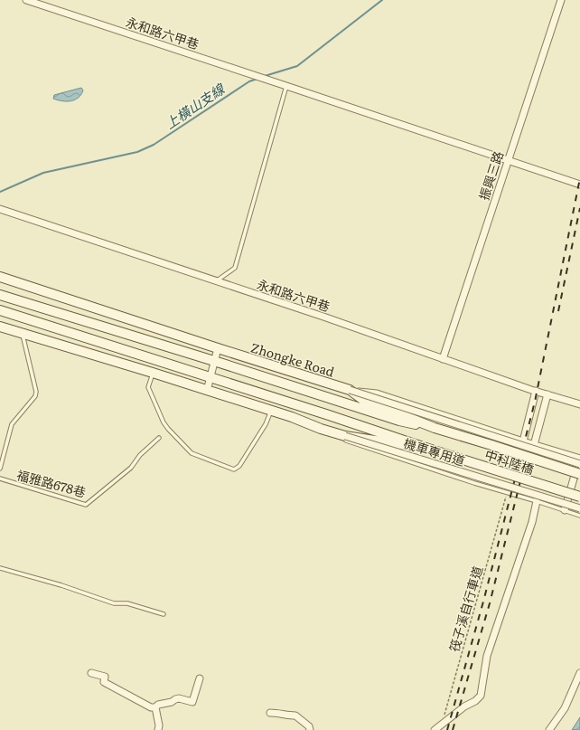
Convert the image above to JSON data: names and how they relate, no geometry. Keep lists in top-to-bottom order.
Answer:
{
  "streets": {
    "street": [
      "永和路六甲巷",
      "振興三路",
      "Zhongke Road",
      "機車專用道",
      "中科陸橋"
    ],
    "lane": ["福雅路678巷"],
    "path": ["筏子溪自行車道"]
  },
  "crossings": [
    ["永和路六甲巷", "振興三路"],
    ["Zhongke Road", "中科陸橋"]
  ],
  "water": ["上橫山支線"]
}
